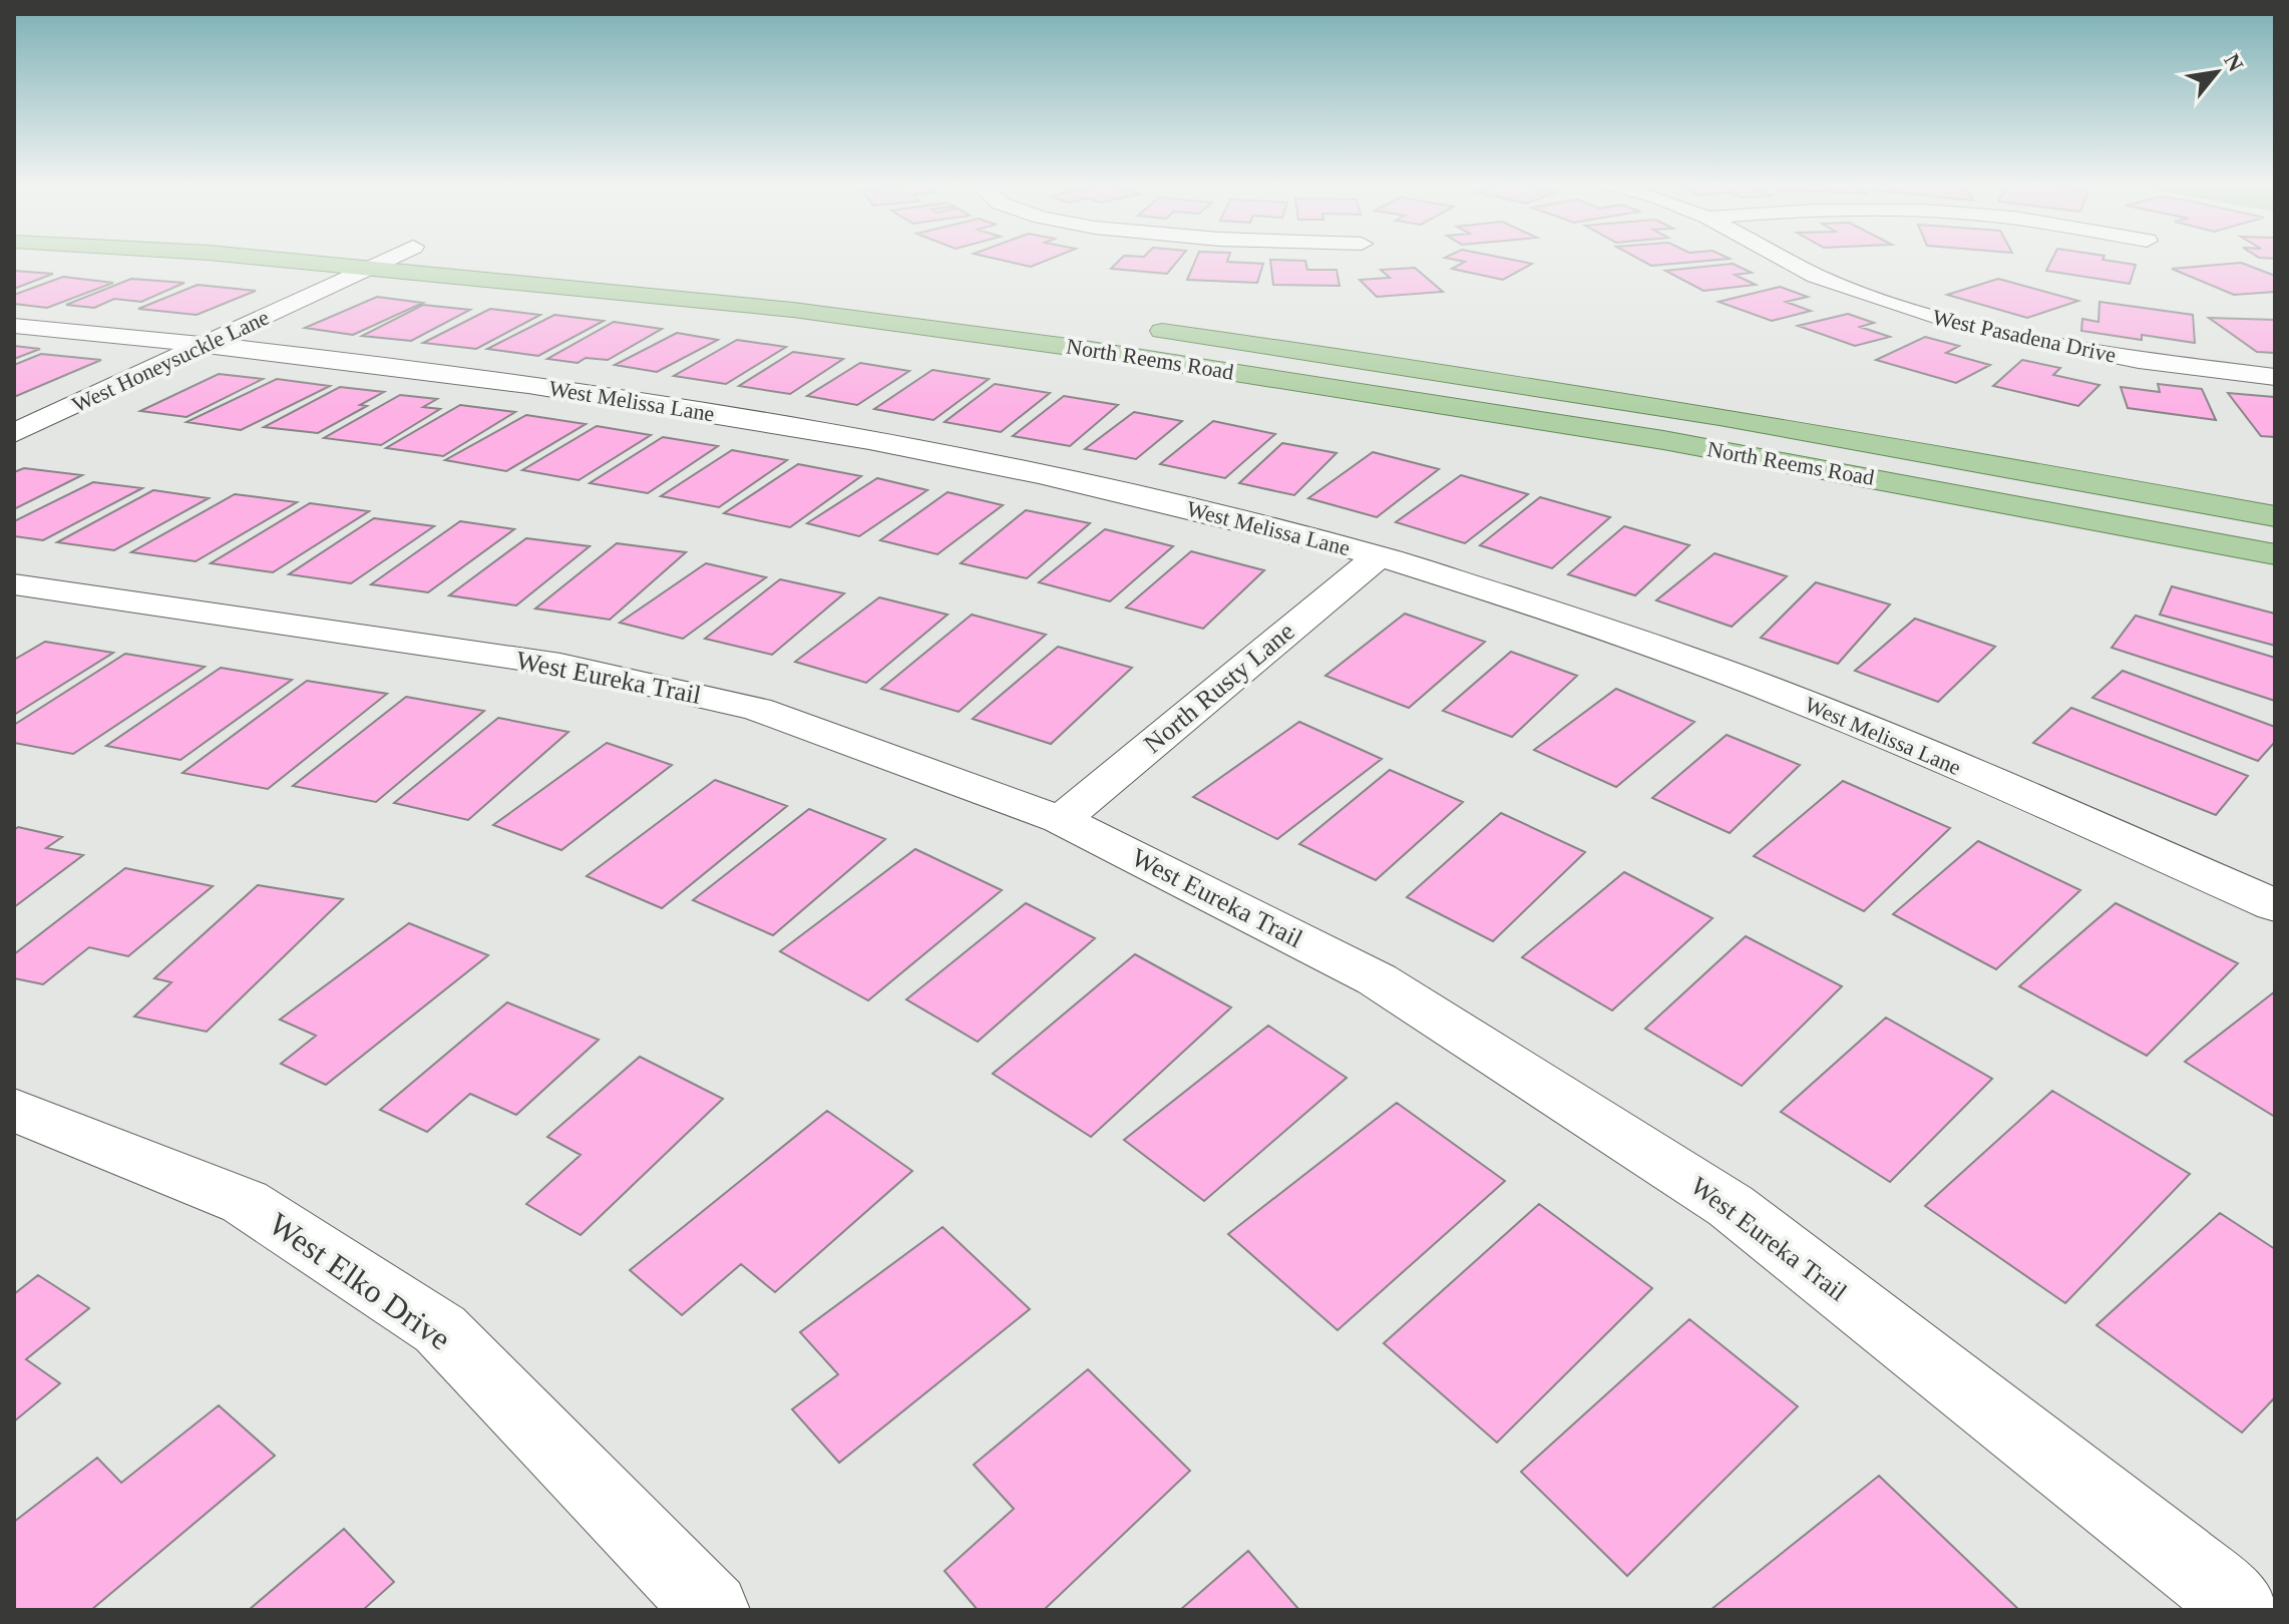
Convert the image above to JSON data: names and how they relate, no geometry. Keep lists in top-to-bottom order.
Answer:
{
  "streets": {
    "main road": ["North Reems Road"],
    "street": [
      "West Pasadena Drive",
      "West Honeysuckle Lane",
      "West Melissa Lane",
      "West Eureka Trail",
      "North Rusty Lane",
      "West Elko Drive"
    ]
  },
  "crossings": [
    ["West Honeysuckle Lane", "West Melissa Lane"],
    ["West Melissa Lane", "North Rusty Lane"],
    ["West Eureka Trail", "North Rusty Lane"]
  ],
  "north": "top right"
}
